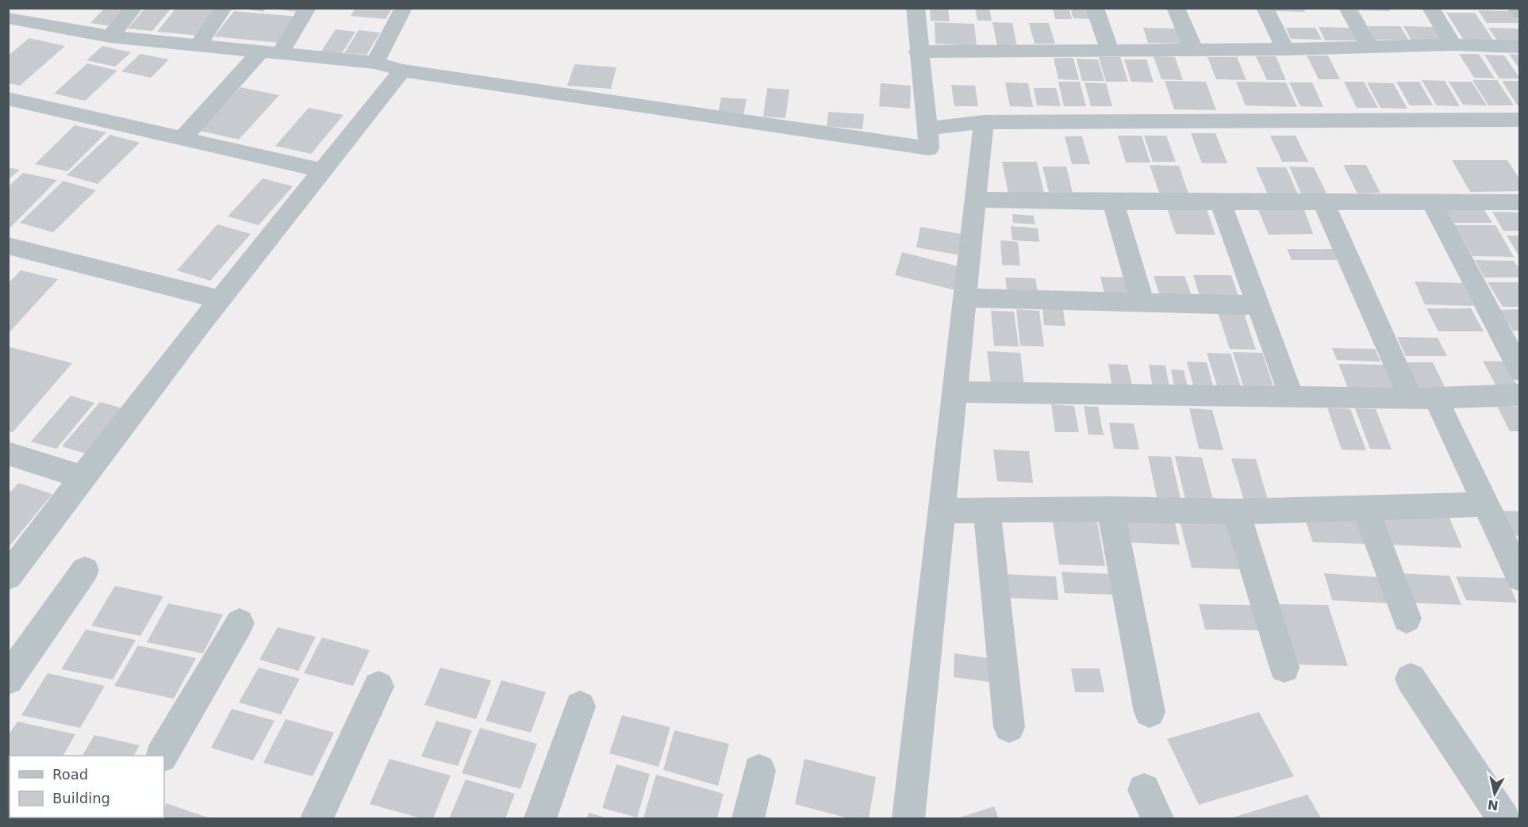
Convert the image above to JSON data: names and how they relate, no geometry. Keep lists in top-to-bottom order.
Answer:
{
  "legend": ["Road", "Building"],
  "north": "bottom"
}
